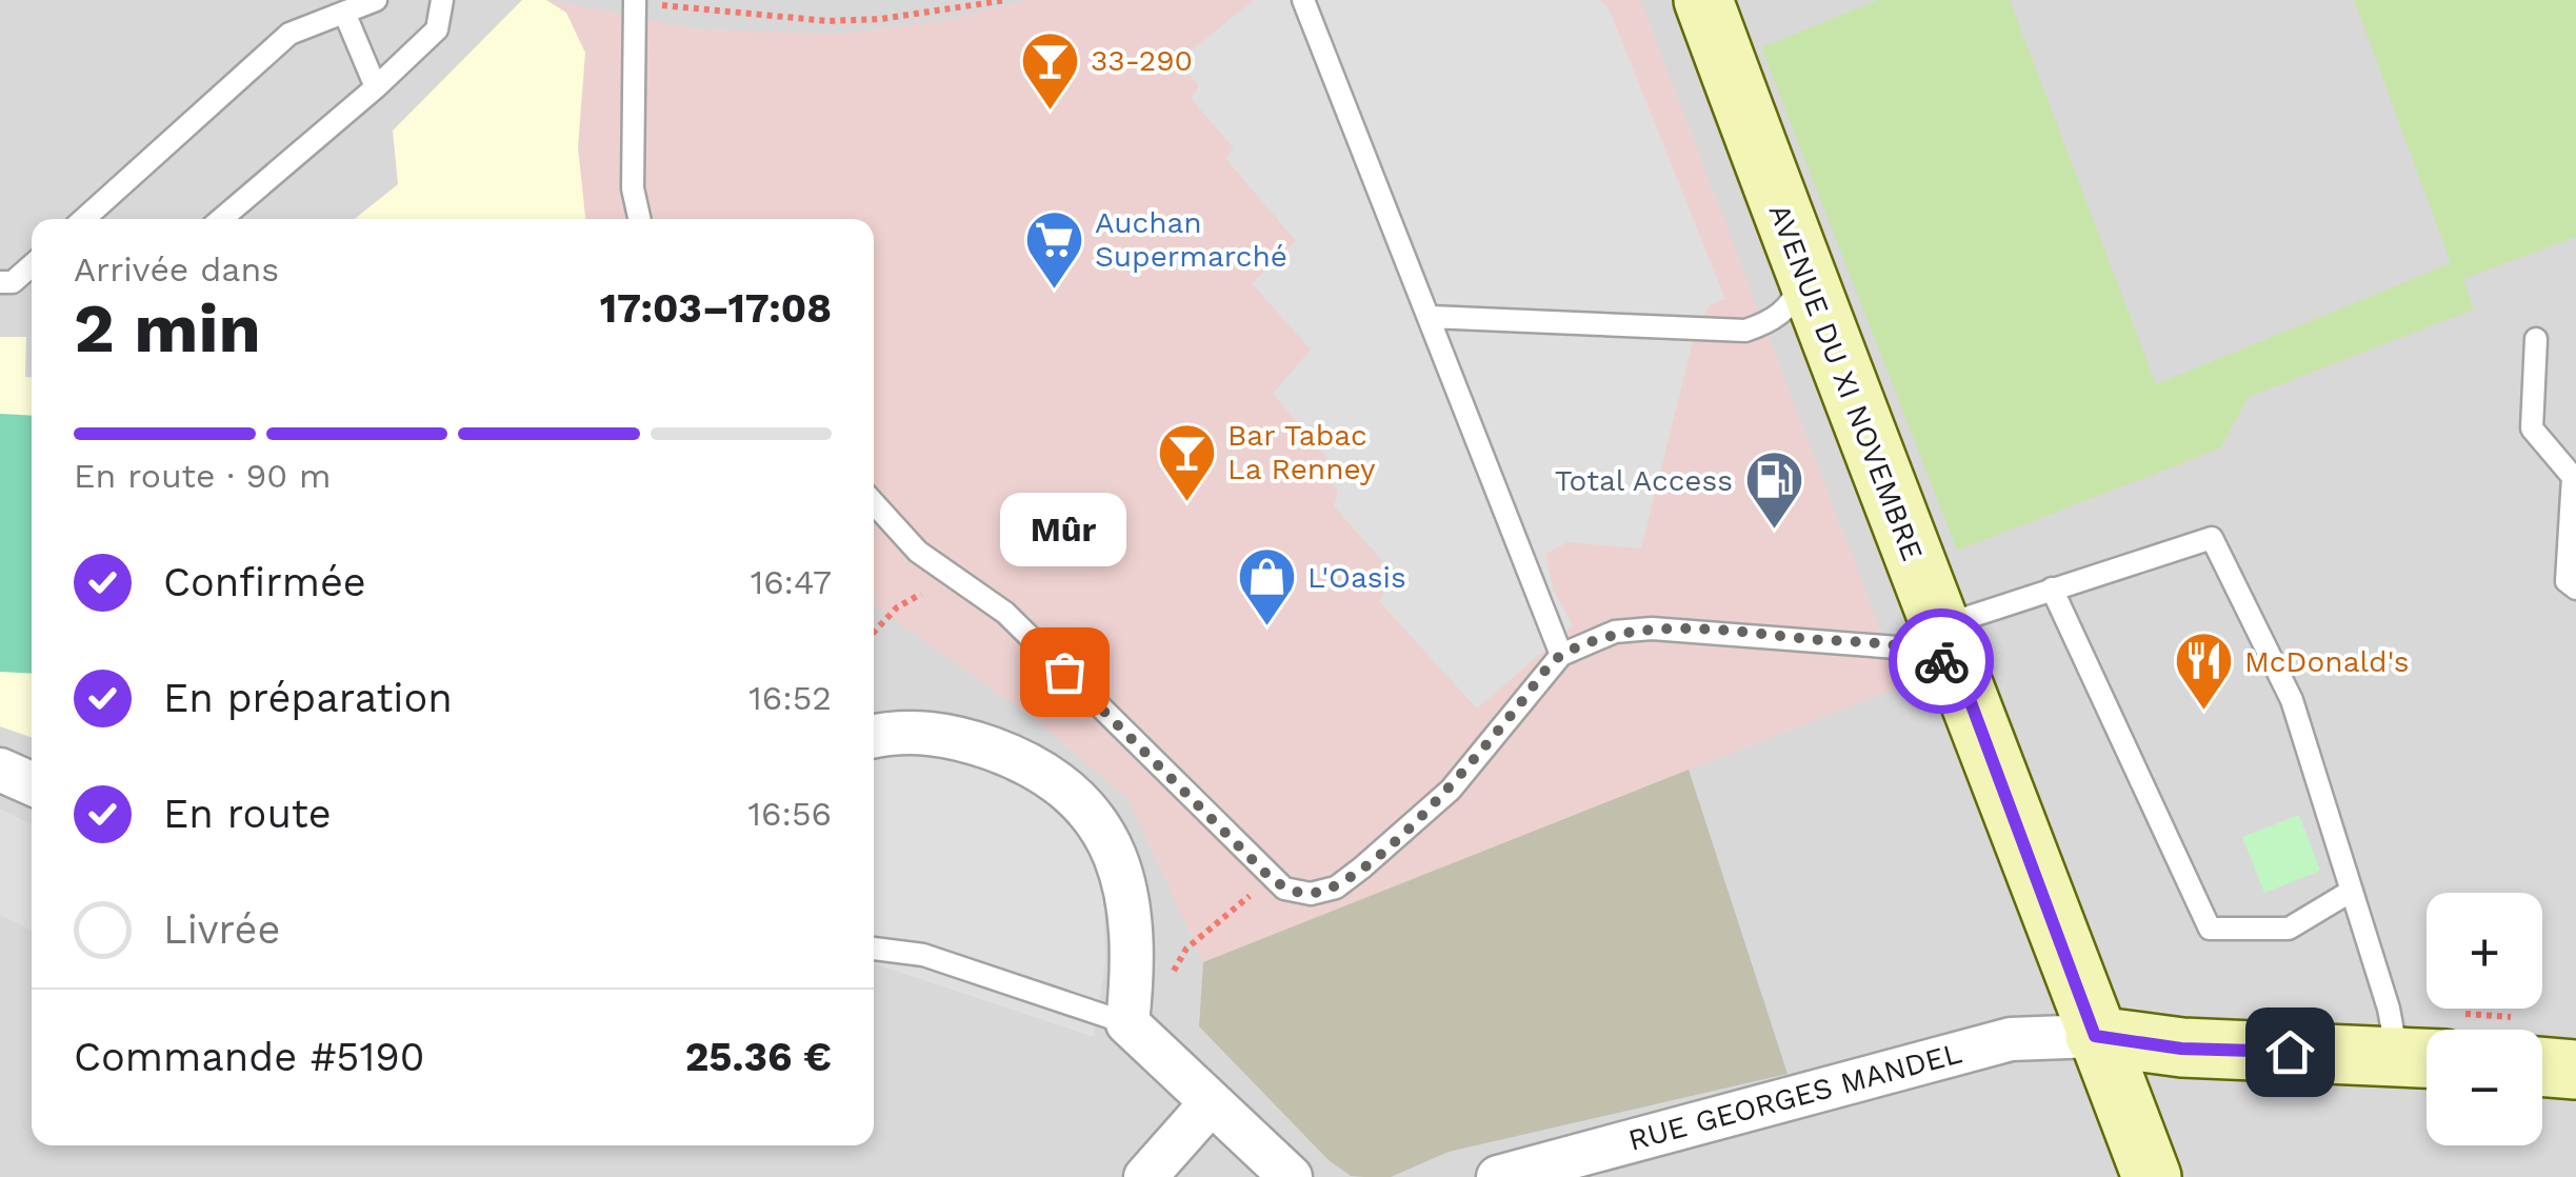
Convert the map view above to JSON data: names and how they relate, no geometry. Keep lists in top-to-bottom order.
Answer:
{
  "streets": {
    "main road": ["AVENUE DU XI NOVEMBRE"],
    "street": ["RUE GEORGES MANDEL"]
  },
  "crossings": [
    ["AVENUE DU XI NOVEMBRE", "RUE GEORGES MANDEL"]
  ],
  "places": {
    "bar": ["33-290", "Bar Tabac La Renney"],
    "supermarket": ["Auchan Supermarché"],
    "fuel station": ["Total Access"],
    "shop": ["L'Oasis"],
    "other": ["Mûr"],
    "restaurant": ["McDonald's"]
  },
  "page": {
    "heading": ["2 min", "Arrivée dans", "17:03–17:08"],
    "panel": ["Commande #5190", "25.36 €"],
    "bar": "En route · 90 m",
    "bubble": "Mûr",
    "list": [
      ["Confirmée", "16:47"],
      ["En préparation", "16:52"],
      ["En route", "16:56"],
      "Livrée"
    ],
    "map_buttons": ["+", "−"]
  }
}
